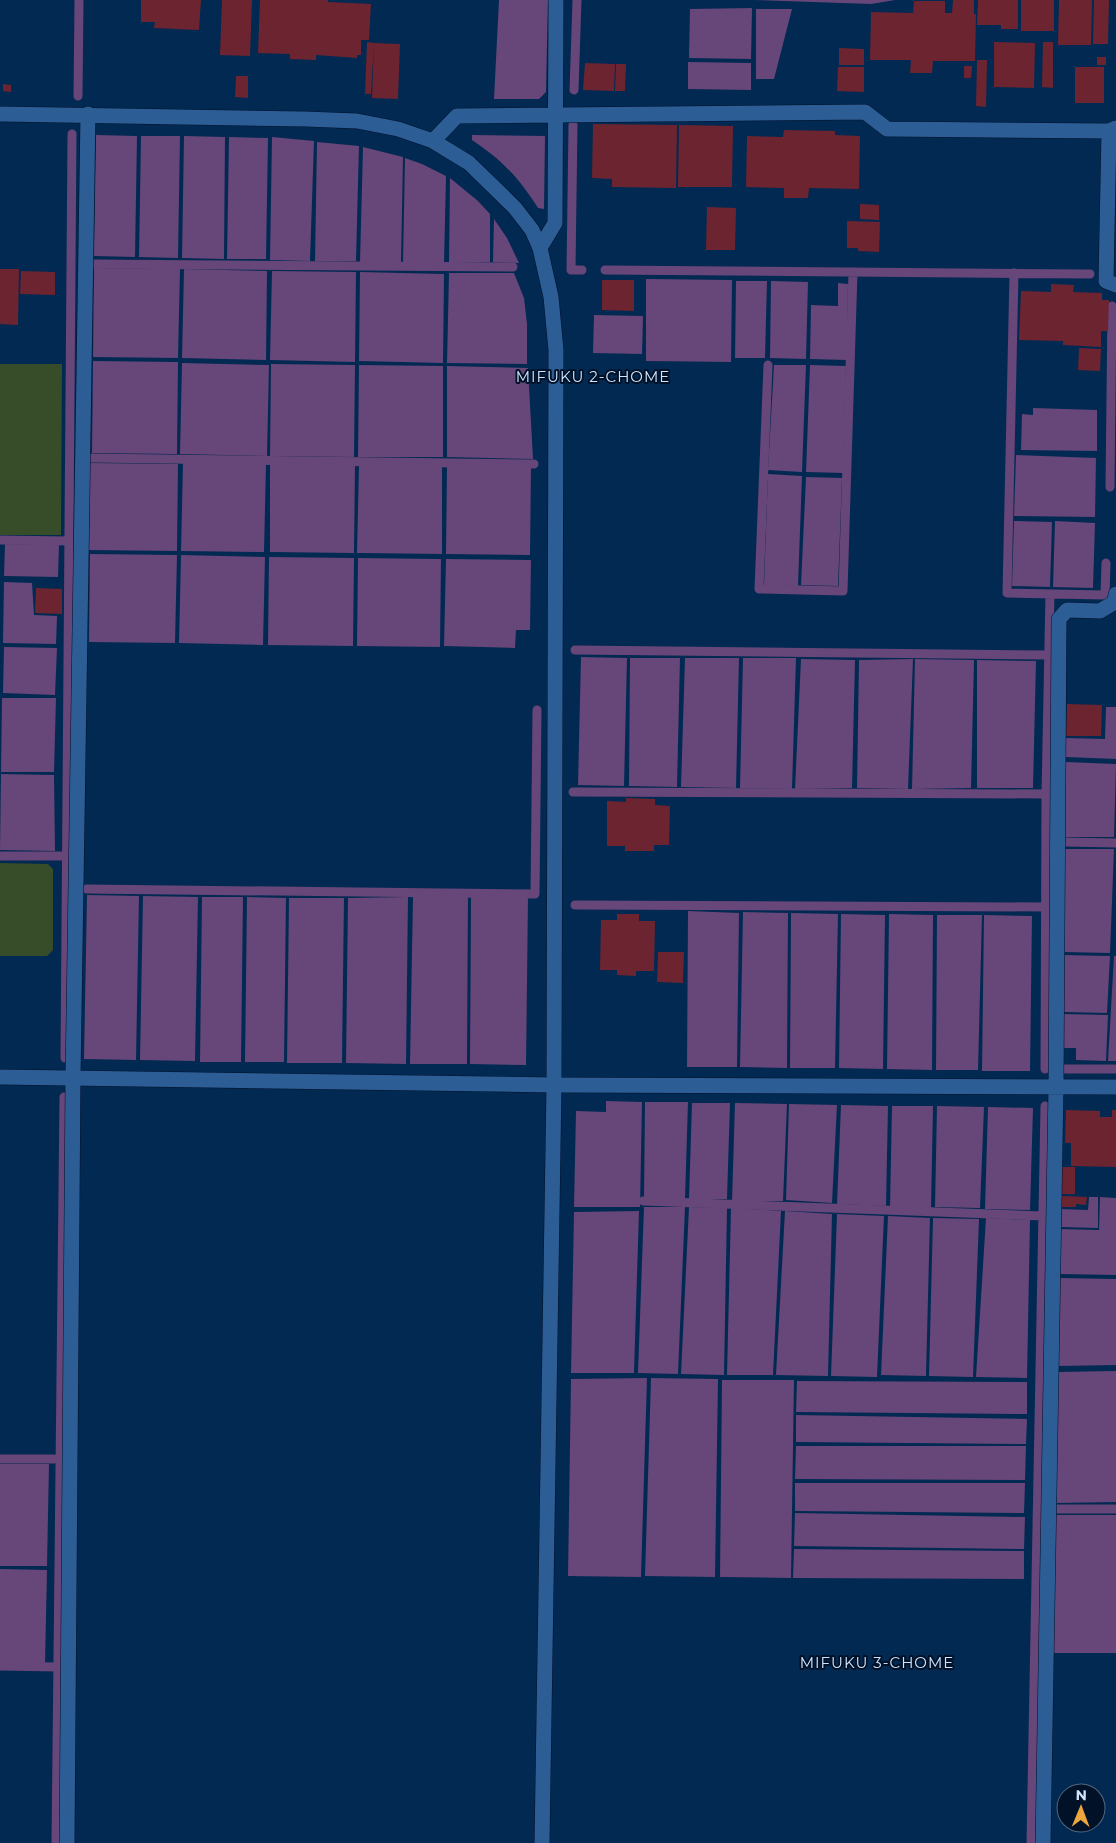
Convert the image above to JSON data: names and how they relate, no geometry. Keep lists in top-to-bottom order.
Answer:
{
  "districts": ["MIFUKU 2-CHOME", "MIFUKU 3-CHOME"],
  "north": "top"
}
